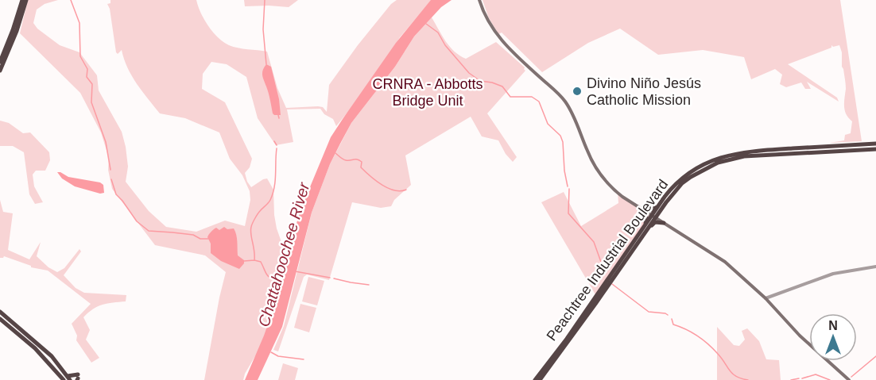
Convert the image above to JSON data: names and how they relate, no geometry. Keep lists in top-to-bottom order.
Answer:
{
  "streets": {
    "highway": ["Peachtree Industrial Boulevard"]
  },
  "water": ["Chattahoochee River"],
  "parks": ["CRNRA - Abbotts Bridge Unit"],
  "places": ["Divino Niño Jesús Catholic Mission"],
  "north": "top"
}
